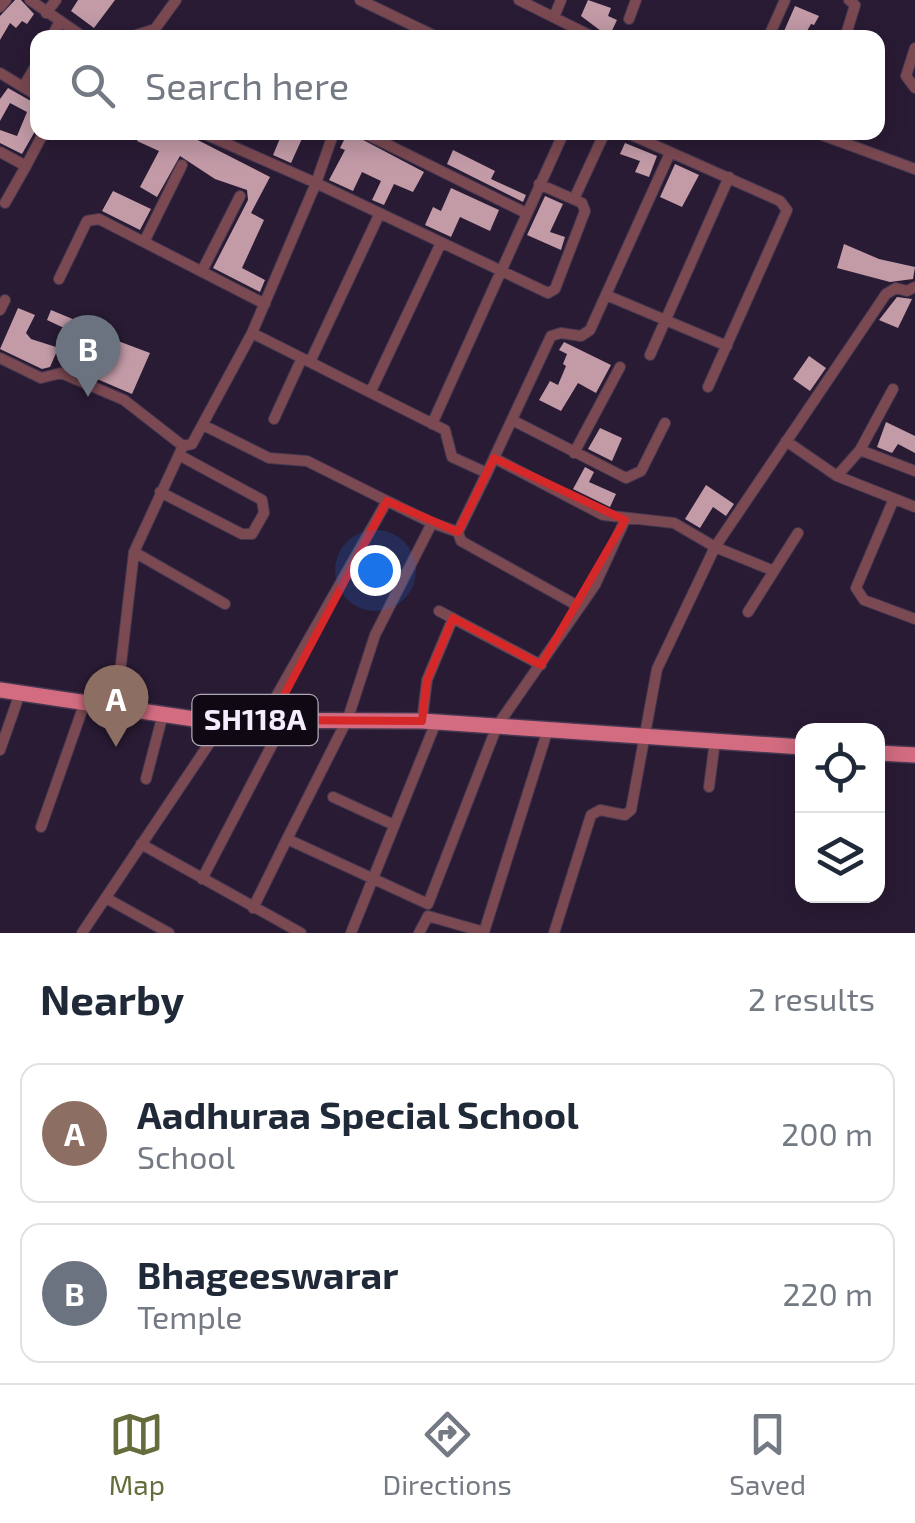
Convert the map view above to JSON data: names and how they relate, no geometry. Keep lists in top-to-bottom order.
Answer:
{
  "streets": {
    "main road": ["SH118A"]
  },
  "page": {
    "search": "Search here",
    "pins": ["B", "A"],
    "heading": ["Nearby", "2 results"],
    "list": [
      {
        "mark": "A",
        "name": "Aadhuraa Special School",
        "note": "School",
        "value": "200 m"
      },
      {
        "mark": "B",
        "name": "Bhageeswarar",
        "note": "Temple",
        "value": "220 m"
      }
    ],
    "nav": ["Map", "Directions", "Saved"]
  }
}
